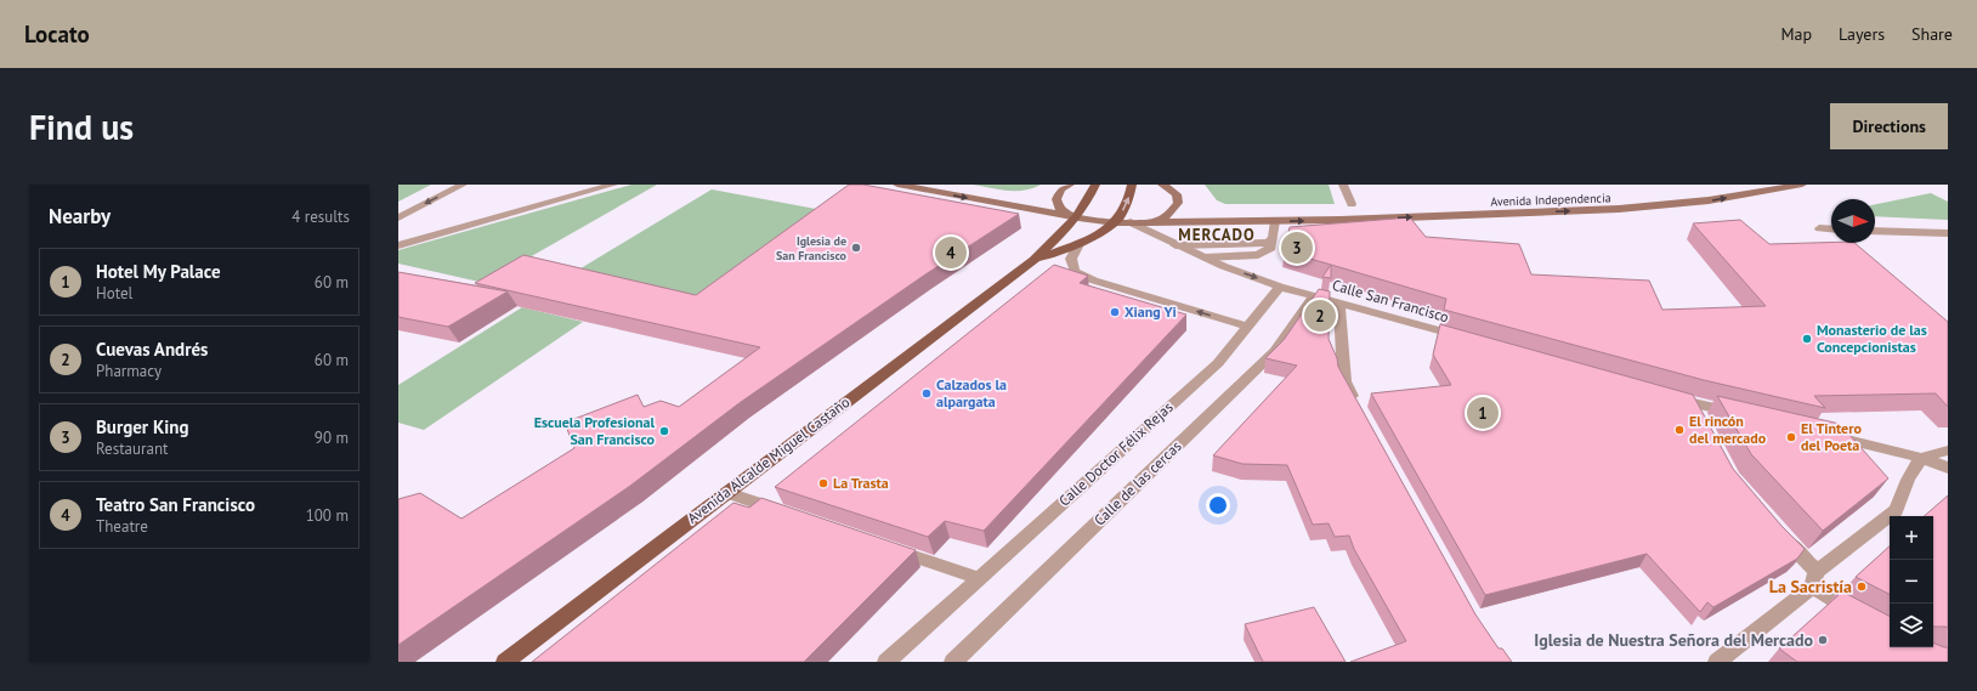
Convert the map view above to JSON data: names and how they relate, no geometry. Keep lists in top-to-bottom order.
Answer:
{
  "streets": {
    "main road": ["Avenida Independencia", "Avenida Alcalde Miguel Castaño"],
    "street": ["Calle San Francisco", "Calle Doctor Félix Rejas", "Calle de las cercas"]
  },
  "crossings": [
    ["Avenida Independencia", "Calle San Francisco"],
    ["Calle San Francisco", "Calle Doctor Félix Rejas"],
    ["Calle San Francisco", "Calle de las cercas"]
  ],
  "one_way": ["Avenida Independencia"],
  "districts": ["MERCADO"],
  "places": [
    "Iglesia de San Francisco",
    "Xiang Yi",
    "Monasterio de las Concepcionistas",
    "Calzados la alpargata",
    "El rincón del mercado",
    "Escuela Profesional San Francisco",
    "El Tintero del Poeta",
    "La Trasta",
    "La Sacristía",
    "Iglesia de Nuestra Señora del Mercado"
  ],
  "north": "right",
  "page": {
    "header": "Locato",
    "nav": ["Map", "Layers", "Share"],
    "buttons": "Directions",
    "title": "Find us",
    "heading": ["Nearby", "4 results"],
    "pins": [
      "3",
      "4",
      "2",
      "1"
    ],
    "list": [
      {
        "mark": "1",
        "name": "Hotel My Palace",
        "note": "Hotel",
        "value": "60 m"
      },
      {
        "mark": "2",
        "name": "Cuevas Andrés",
        "note": "Pharmacy",
        "value": "60 m"
      },
      {
        "mark": "3",
        "name": "Burger King",
        "note": "Restaurant",
        "value": "90 m"
      },
      {
        "mark": "4",
        "name": "Teatro San Francisco",
        "note": "Theatre",
        "value": "100 m"
      }
    ],
    "map_buttons": ["+", "−"]
  }
}
